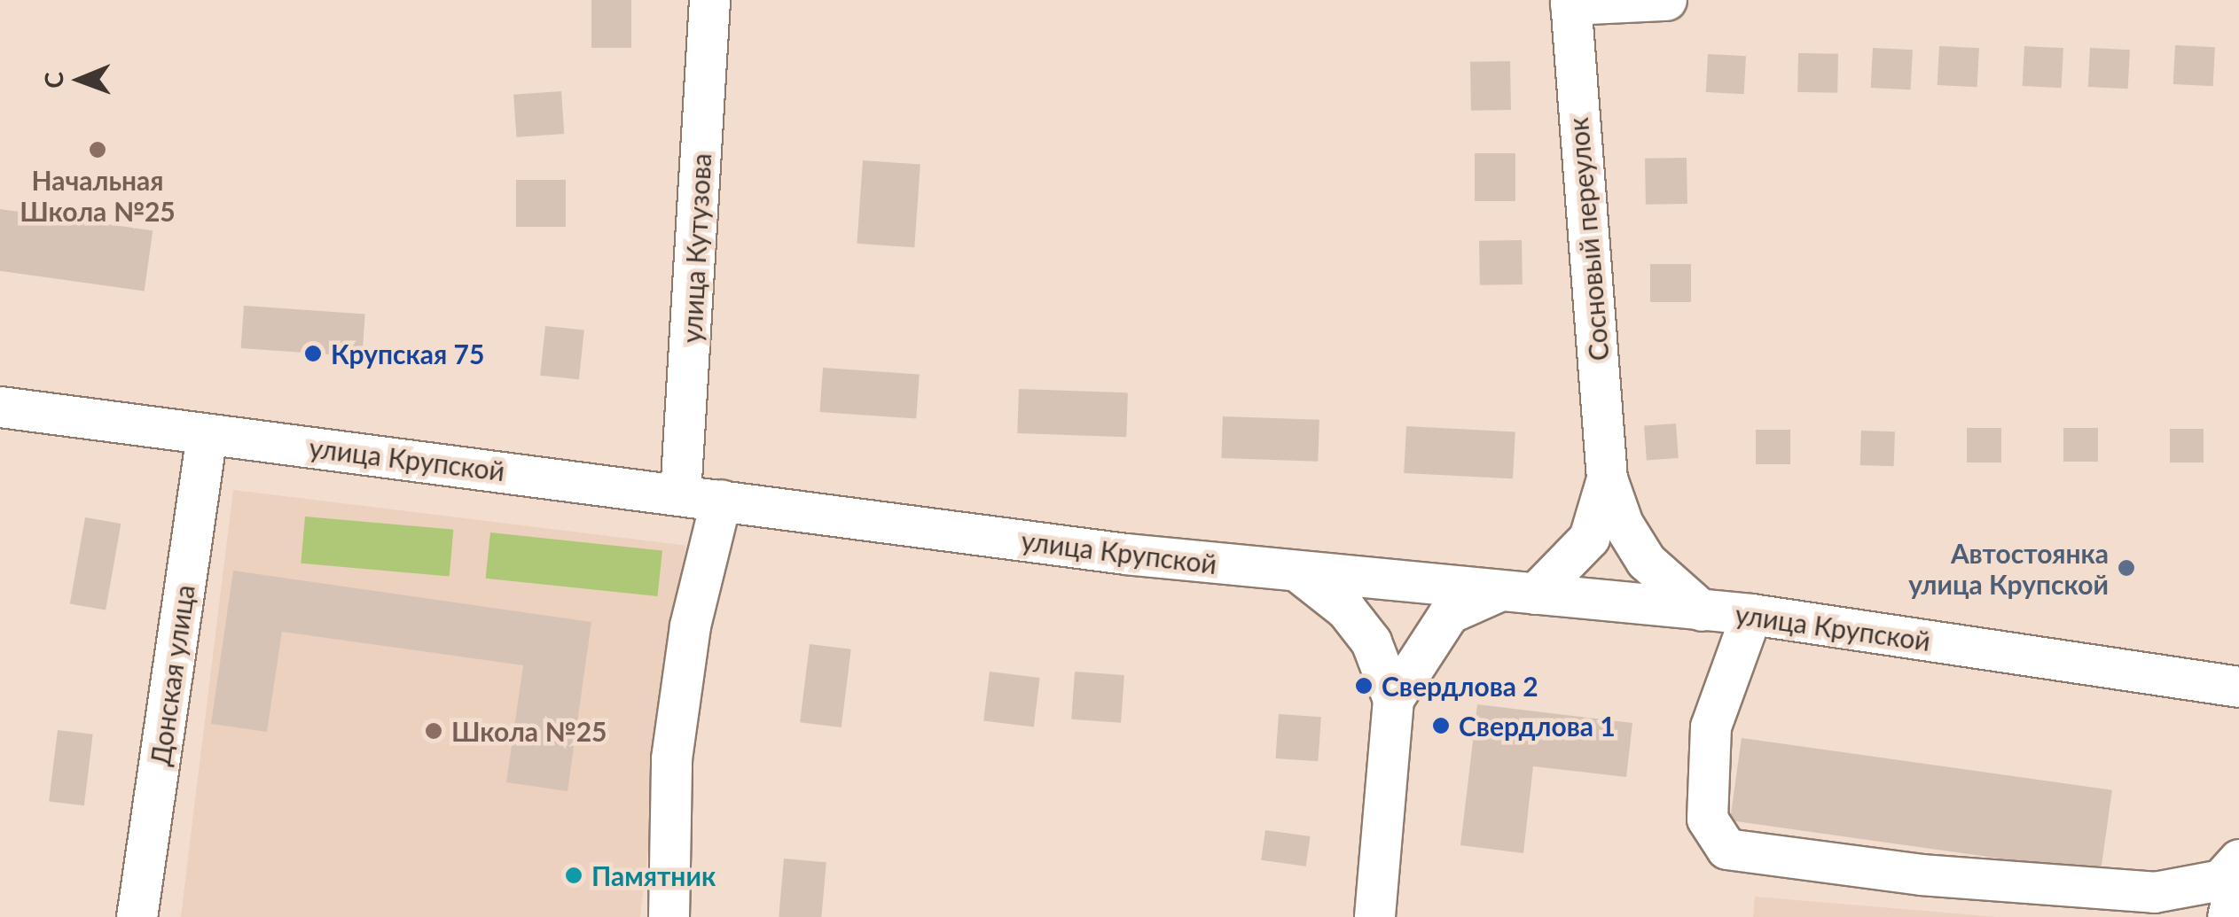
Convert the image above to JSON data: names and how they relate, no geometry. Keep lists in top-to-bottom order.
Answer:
{
  "streets": {
    "street": [
      "Сосновый переулок",
      "улица Кутузова",
      "улица Крупской",
      "Донская улица"
    ]
  },
  "crossings": [
    ["Сосновый переулок", "улица Крупской"],
    ["улица Кутузова", "улица Крупской"],
    ["улица Крупской", "Донская улица"]
  ],
  "places": [
    "Начальная Школа №25",
    "Крупская 75",
    "Автостоянка улица Крупской",
    "Свердлова 2",
    "Свердлова 1",
    "Школа №25",
    "Памятник"
  ],
  "north": "left"
}
